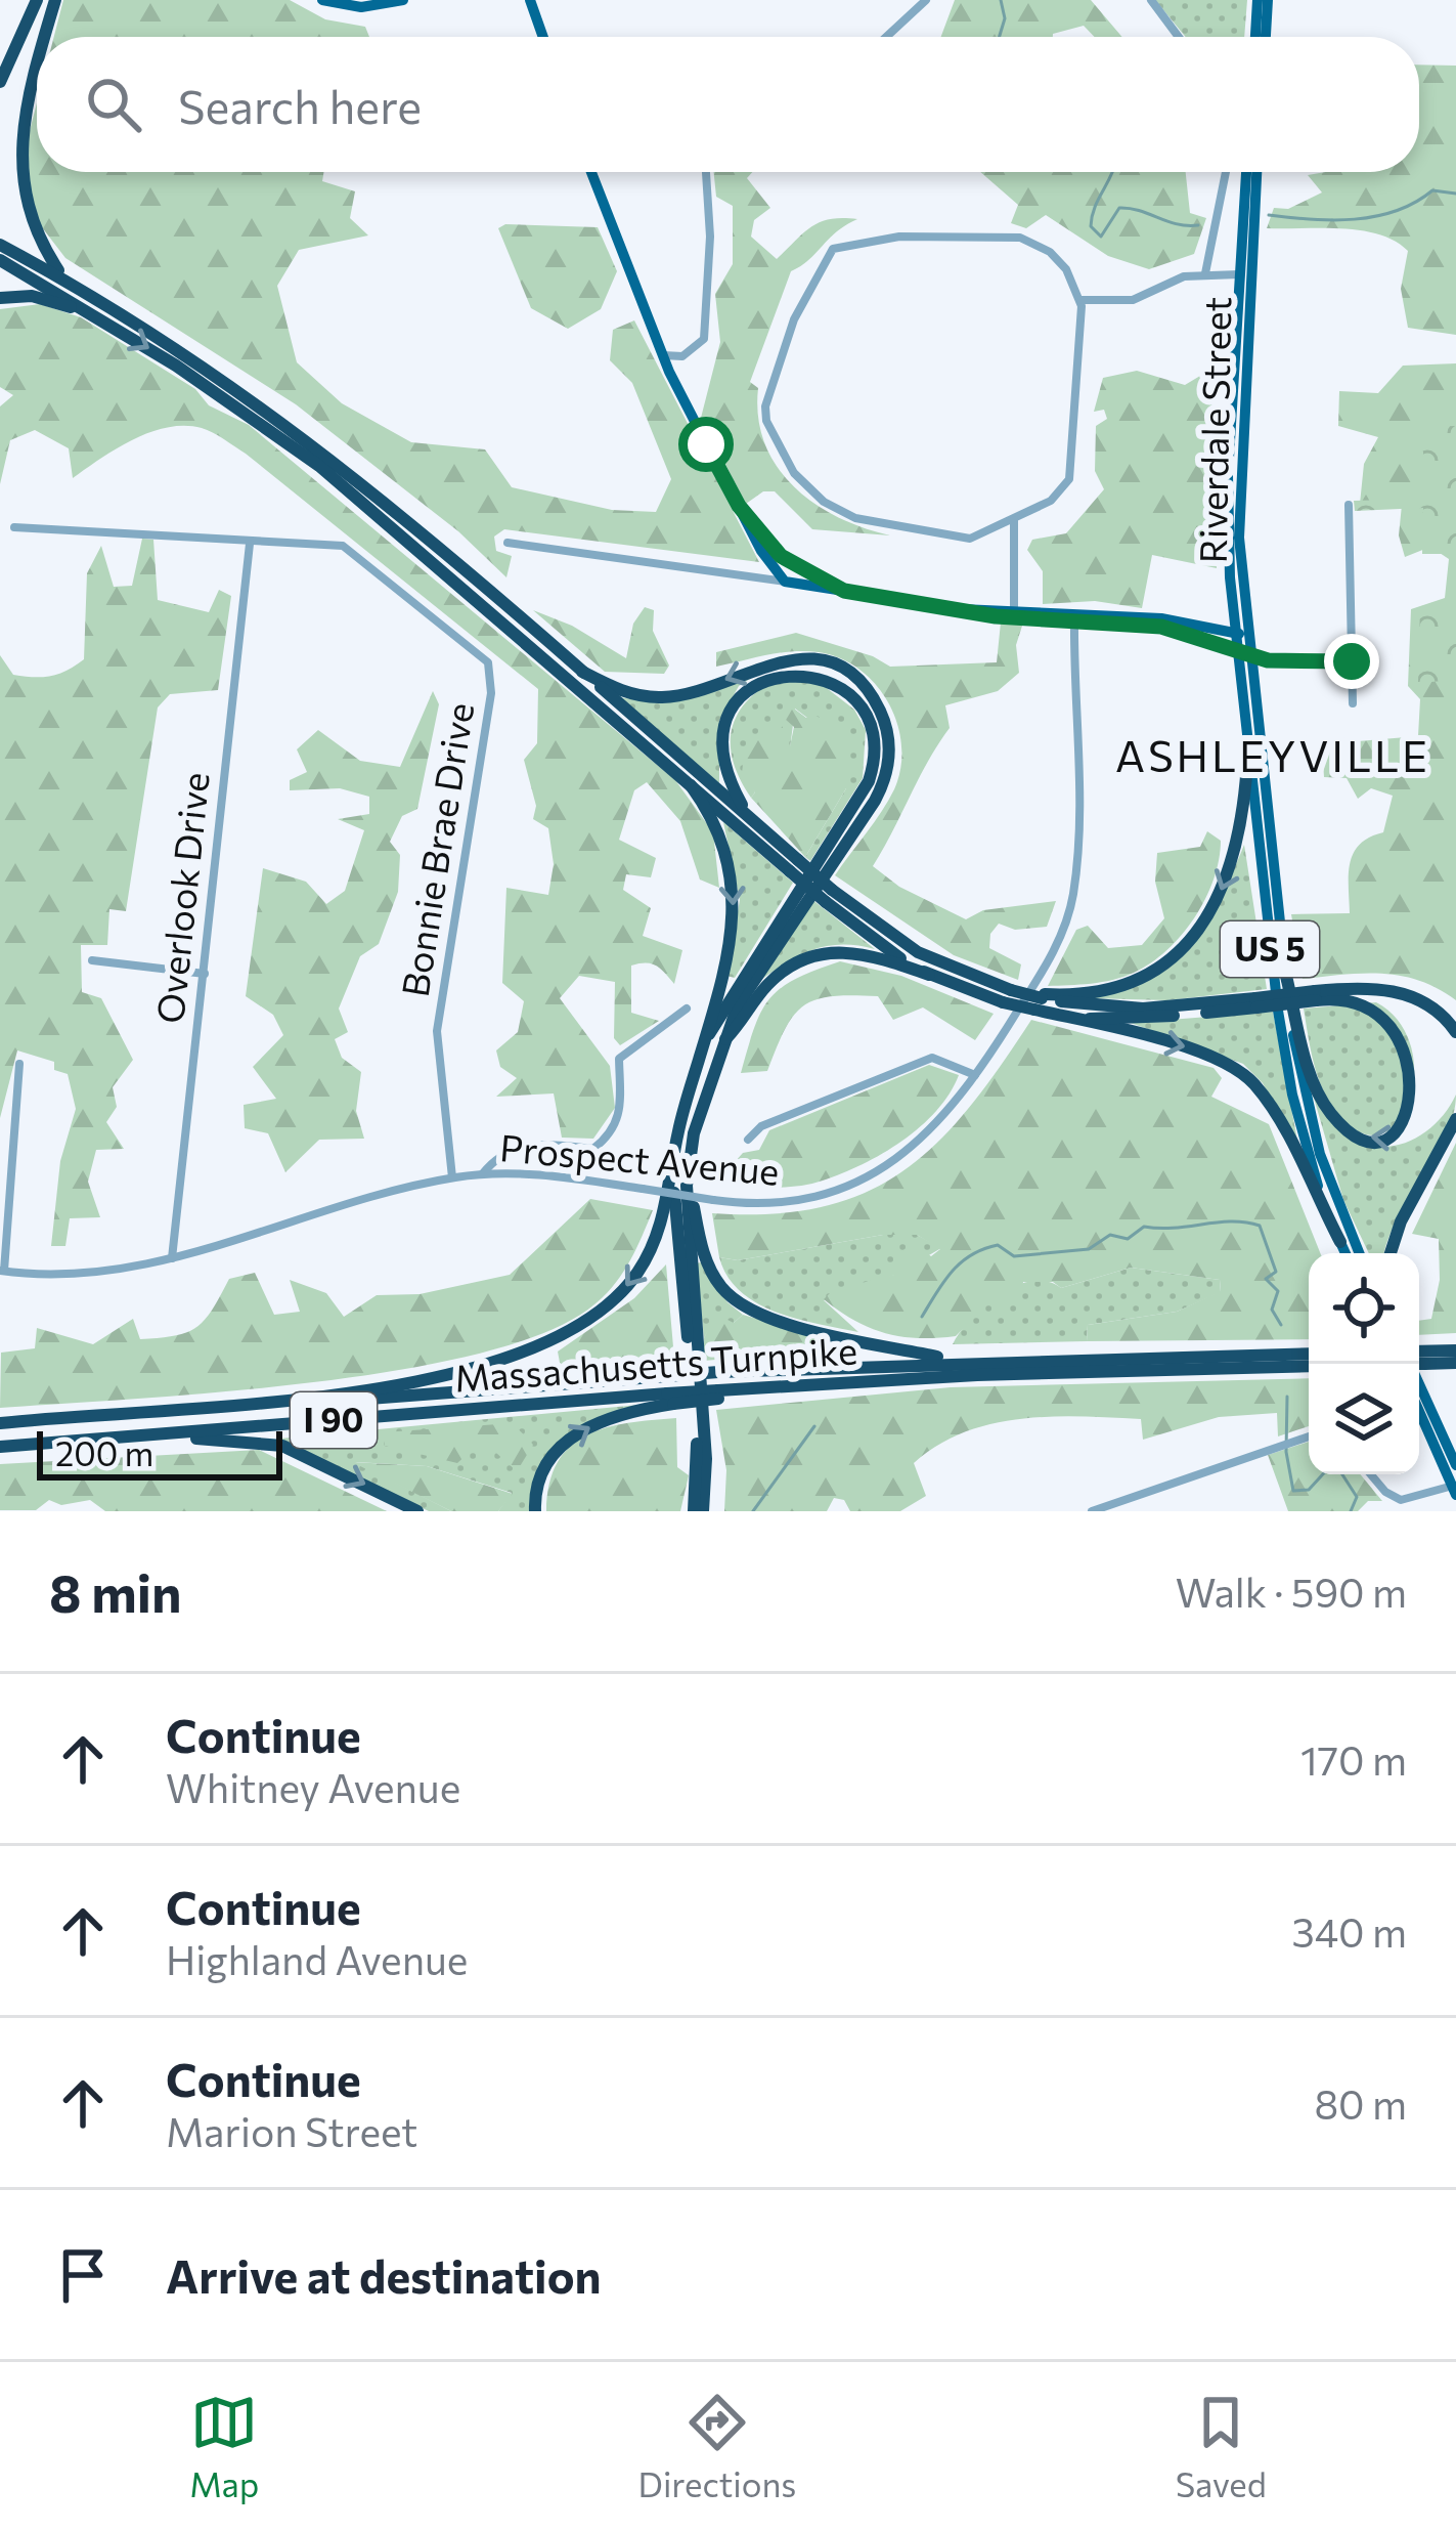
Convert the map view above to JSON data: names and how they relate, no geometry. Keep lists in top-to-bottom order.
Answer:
{
  "streets": {
    "highway": ["Massachusetts Turnpike", "I 90"],
    "main road": ["Riverdale Street", "US 5"],
    "street": ["Bonnie Brae Drive", "Overlook Drive", "Prospect Avenue"]
  },
  "crossings": [
    ["Riverdale Street", "US 5"],
    ["Bonnie Brae Drive", "Overlook Drive"],
    ["Bonnie Brae Drive", "Prospect Avenue"],
    ["Overlook Drive", "Prospect Avenue"]
  ],
  "districts": ["ASHLEYVILLE"],
  "scale_bar": "200 m",
  "page": {
    "search": "Search here",
    "scale": "200 m",
    "heading": ["8 min", "Walk · 590 m"],
    "list": [
      ["Continue", "Whitney Avenue", "170 m"],
      ["Continue", "Highland Avenue", "340 m"],
      ["Continue", "Marion Street", "80 m"],
      "Arrive at destination"
    ],
    "nav": ["Map", "Directions", "Saved"]
  }
}
